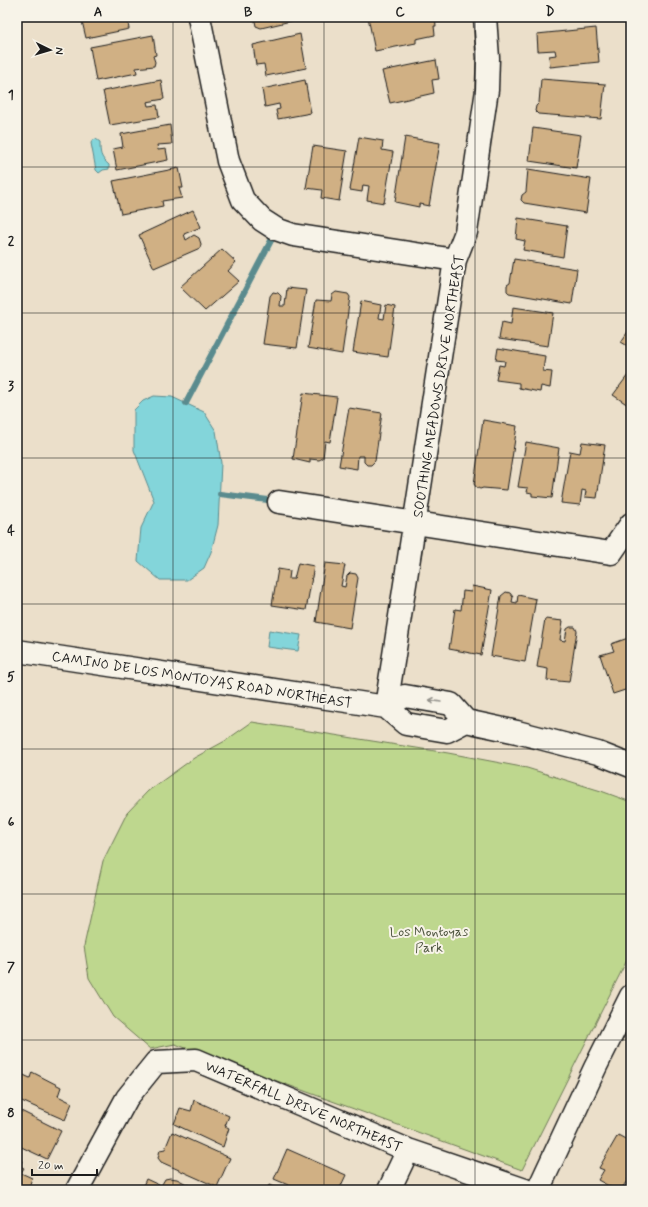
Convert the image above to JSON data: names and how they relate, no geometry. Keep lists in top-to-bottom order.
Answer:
{
  "streets": {
    "street": ["SOOTHING MEADOWS DRIVE NORTHEAST", "CAMINO DE LOS MONTOYAS ROAD NORTHEAST", "WATERFALL DRIVE NORTHEAST"]
  },
  "crossings": [
    ["SOOTHING MEADOWS DRIVE NORTHEAST", "CAMINO DE LOS MONTOYAS ROAD NORTHEAST"]
  ],
  "parks": ["Los Montoyas Park"],
  "scale_bar": "20 m",
  "north": "right",
  "grid": {
    "columns": [
      "A",
      "B",
      "C",
      "D"
    ],
    "rows": [
      "1",
      "2",
      "3",
      "4",
      "5",
      "6",
      "7",
      "8"
    ]
  }
}
